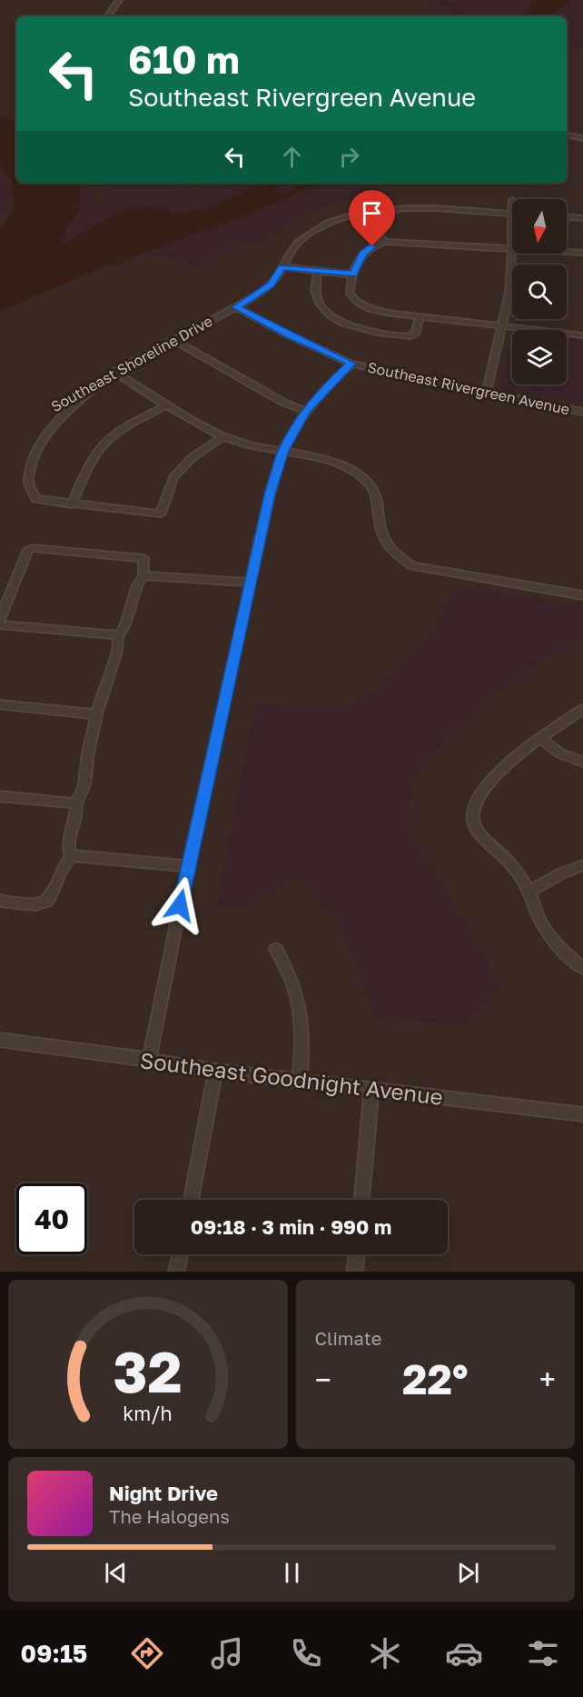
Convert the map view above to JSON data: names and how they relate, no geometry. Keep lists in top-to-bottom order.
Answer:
{
  "streets": {
    "street": ["Southeast Shoreline Drive", "Southeast Rivergreen Avenue", "Southeast Goodnight Avenue"]
  },
  "crossings": [
    ["Southeast Shoreline Drive", "Southeast Rivergreen Avenue"]
  ],
  "north": "bottom",
  "page": {
    "turn": ["610 m", "Southeast Rivergreen Avenue"],
    "limit": "40",
    "trip": "09:18 · 3 min · 990 m",
    "tile": "Climate",
    "heat": ["−", "22°", "+"],
    "song": ["Night Drive", "The Halogens"],
    "tabs": "09:15",
    "gauge": ["32", "km/h"]
  }
}
